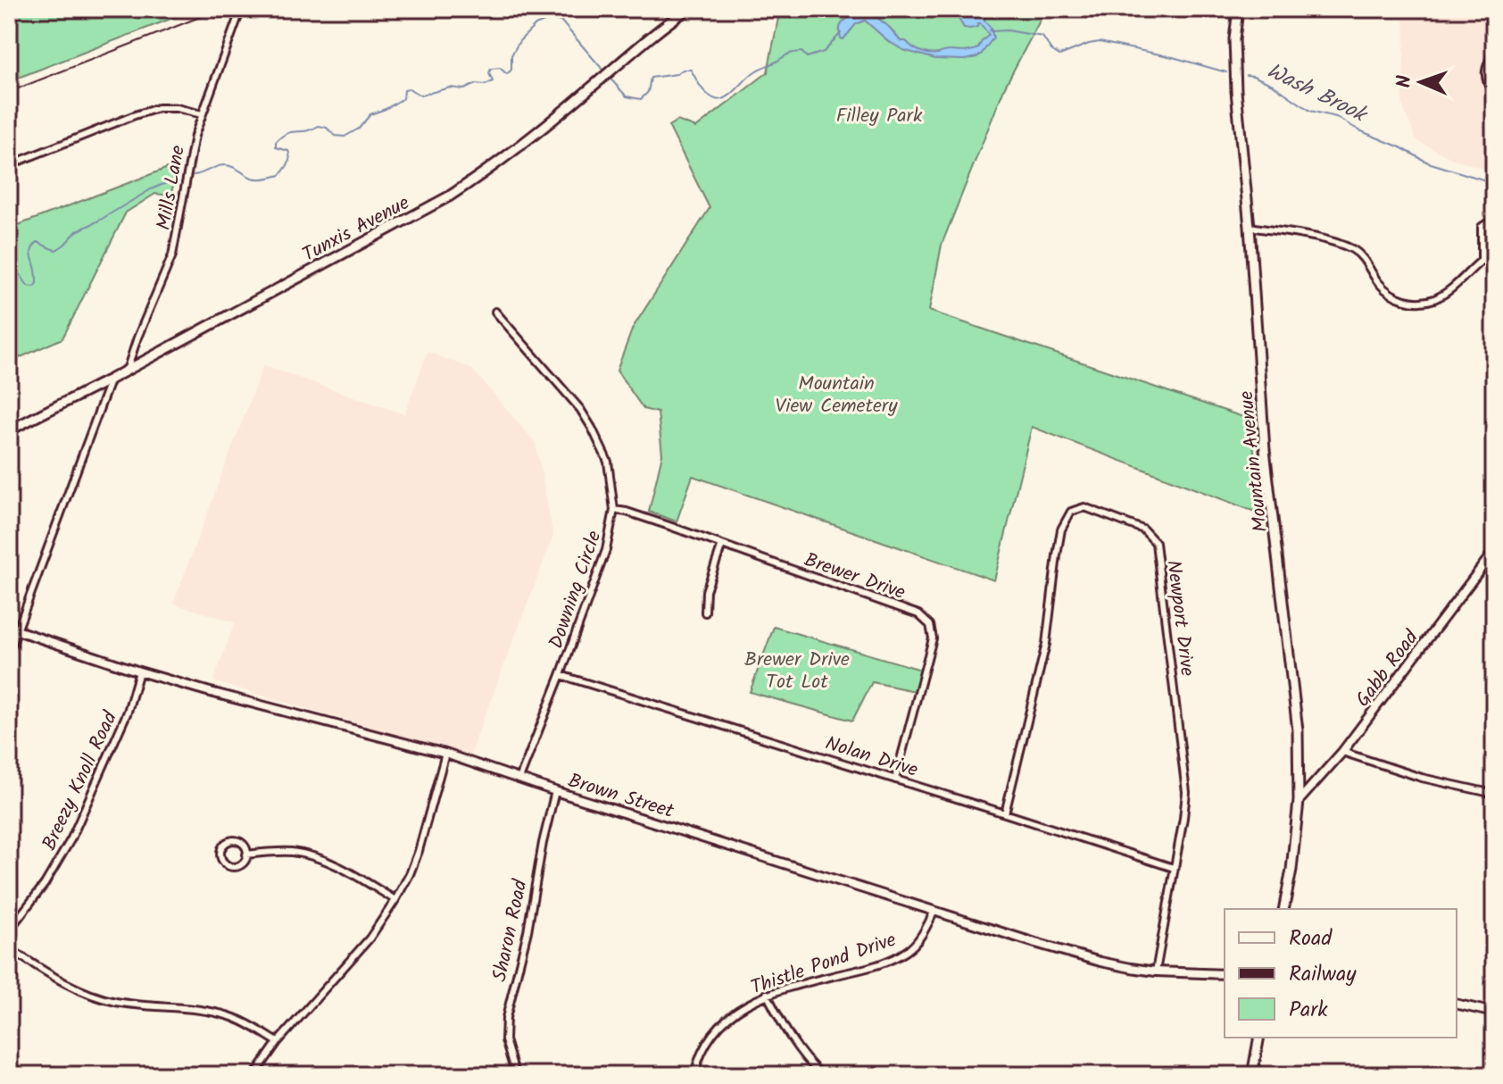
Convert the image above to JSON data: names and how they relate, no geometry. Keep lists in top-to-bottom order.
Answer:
{
  "streets": {
    "main road": ["Tunxis Avenue", "Mountain Avenue"],
    "street": [
      "Mills Lane",
      "Brewer Drive",
      "Downing Circle",
      "Newport Drive",
      "Gabb Road",
      "Nolan Drive",
      "Breezy Knoll Road",
      "Brown Street",
      "Sharon Road",
      "Thistle Pond Drive"
    ]
  },
  "crossings": [
    ["Mills Lane", "Tunxis Avenue"],
    ["Mountain Avenue", "Gabb Road"],
    ["Brewer Drive", "Downing Circle"],
    ["Brewer Drive", "Nolan Drive"],
    ["Downing Circle", "Nolan Drive"],
    ["Downing Circle", "Brown Street"],
    ["Newport Drive", "Nolan Drive"],
    ["Newport Drive", "Brown Street"],
    ["Breezy Knoll Road", "Brown Street"],
    ["Brown Street", "Sharon Road"],
    ["Brown Street", "Thistle Pond Drive"]
  ],
  "water": ["Wash Brook"],
  "parks": ["Filley Park", "Mountain View Cemetery", "Brewer Drive Tot Lot"],
  "legend": ["Road", "Railway", "Park"],
  "north": "left"
}
